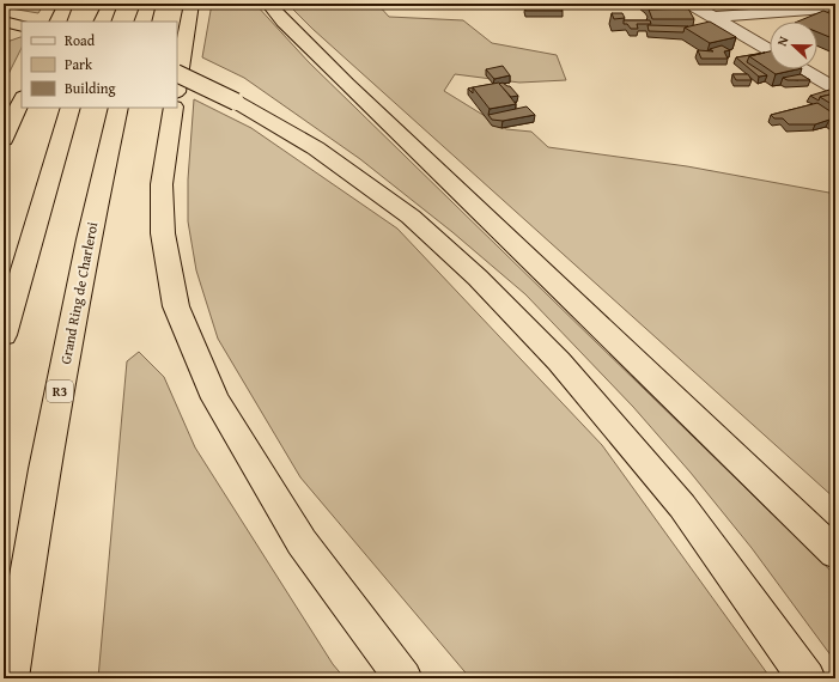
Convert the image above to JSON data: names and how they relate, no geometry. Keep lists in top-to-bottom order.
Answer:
{
  "streets": {
    "highway": ["Grand Ring de Charleroi", "R3"]
  },
  "legend": ["Road", "Park", "Building"],
  "north": "left"
}
